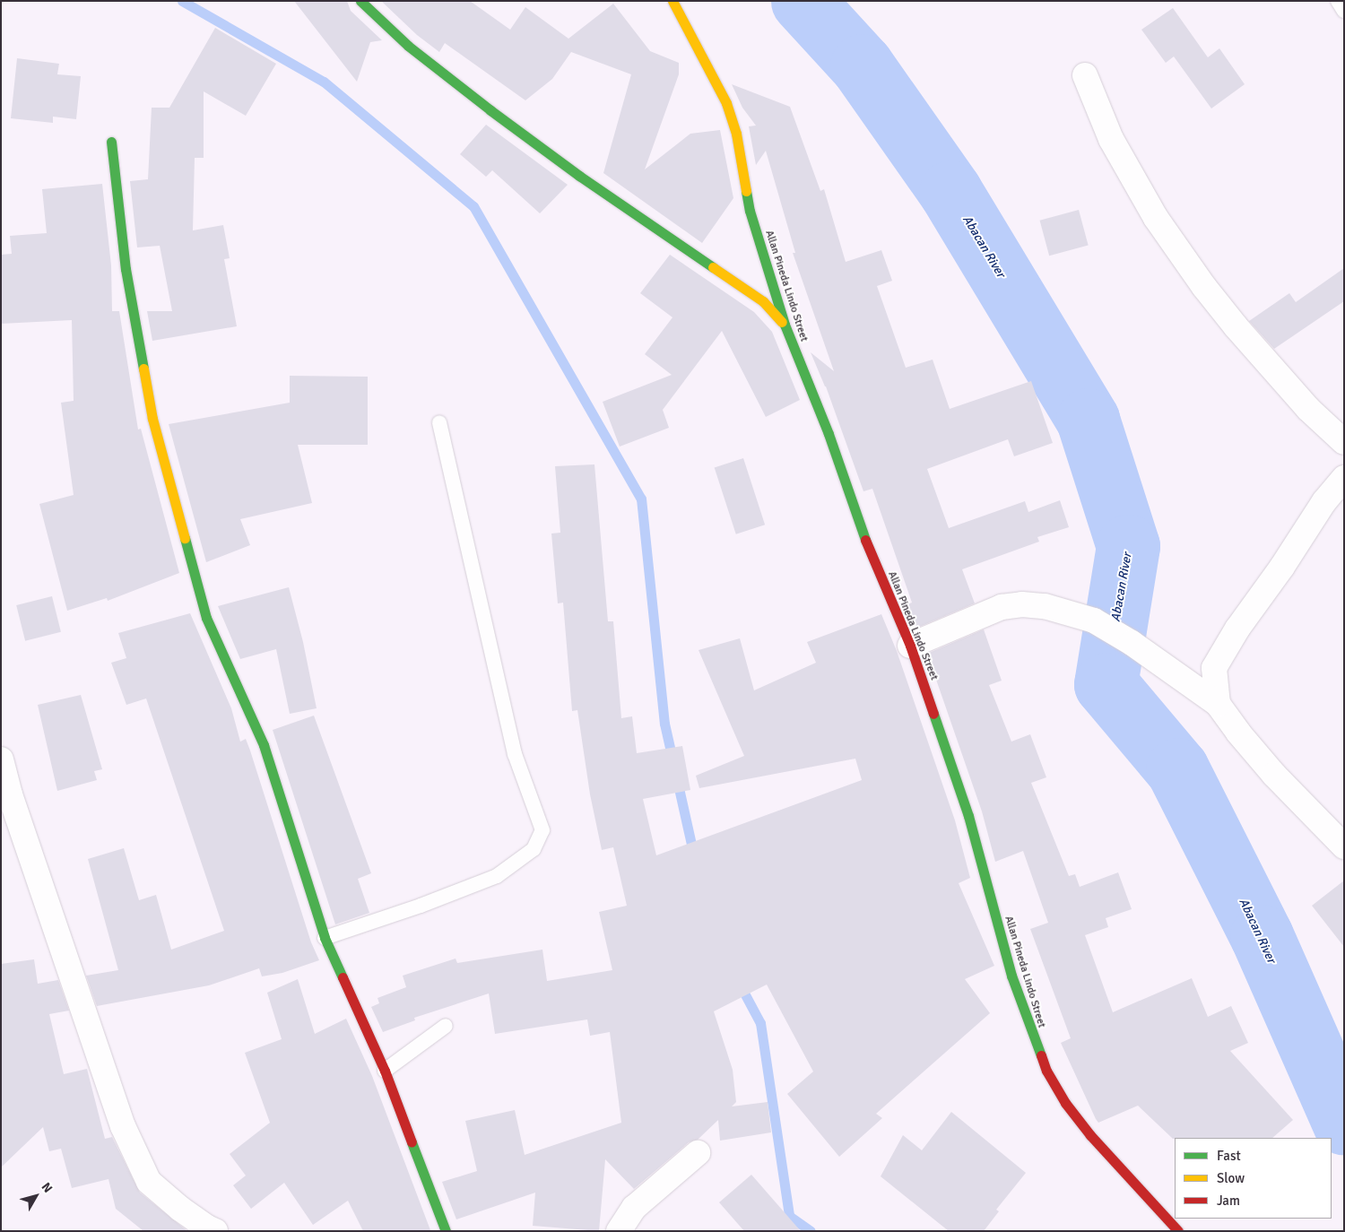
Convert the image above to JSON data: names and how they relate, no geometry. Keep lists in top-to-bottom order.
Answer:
{
  "streets": {
    "street": ["Allan Pineda Lindo Street"]
  },
  "water": ["Abacan River"],
  "legend": ["Fast", "Slow", "Jam"],
  "north": "top right"
}
